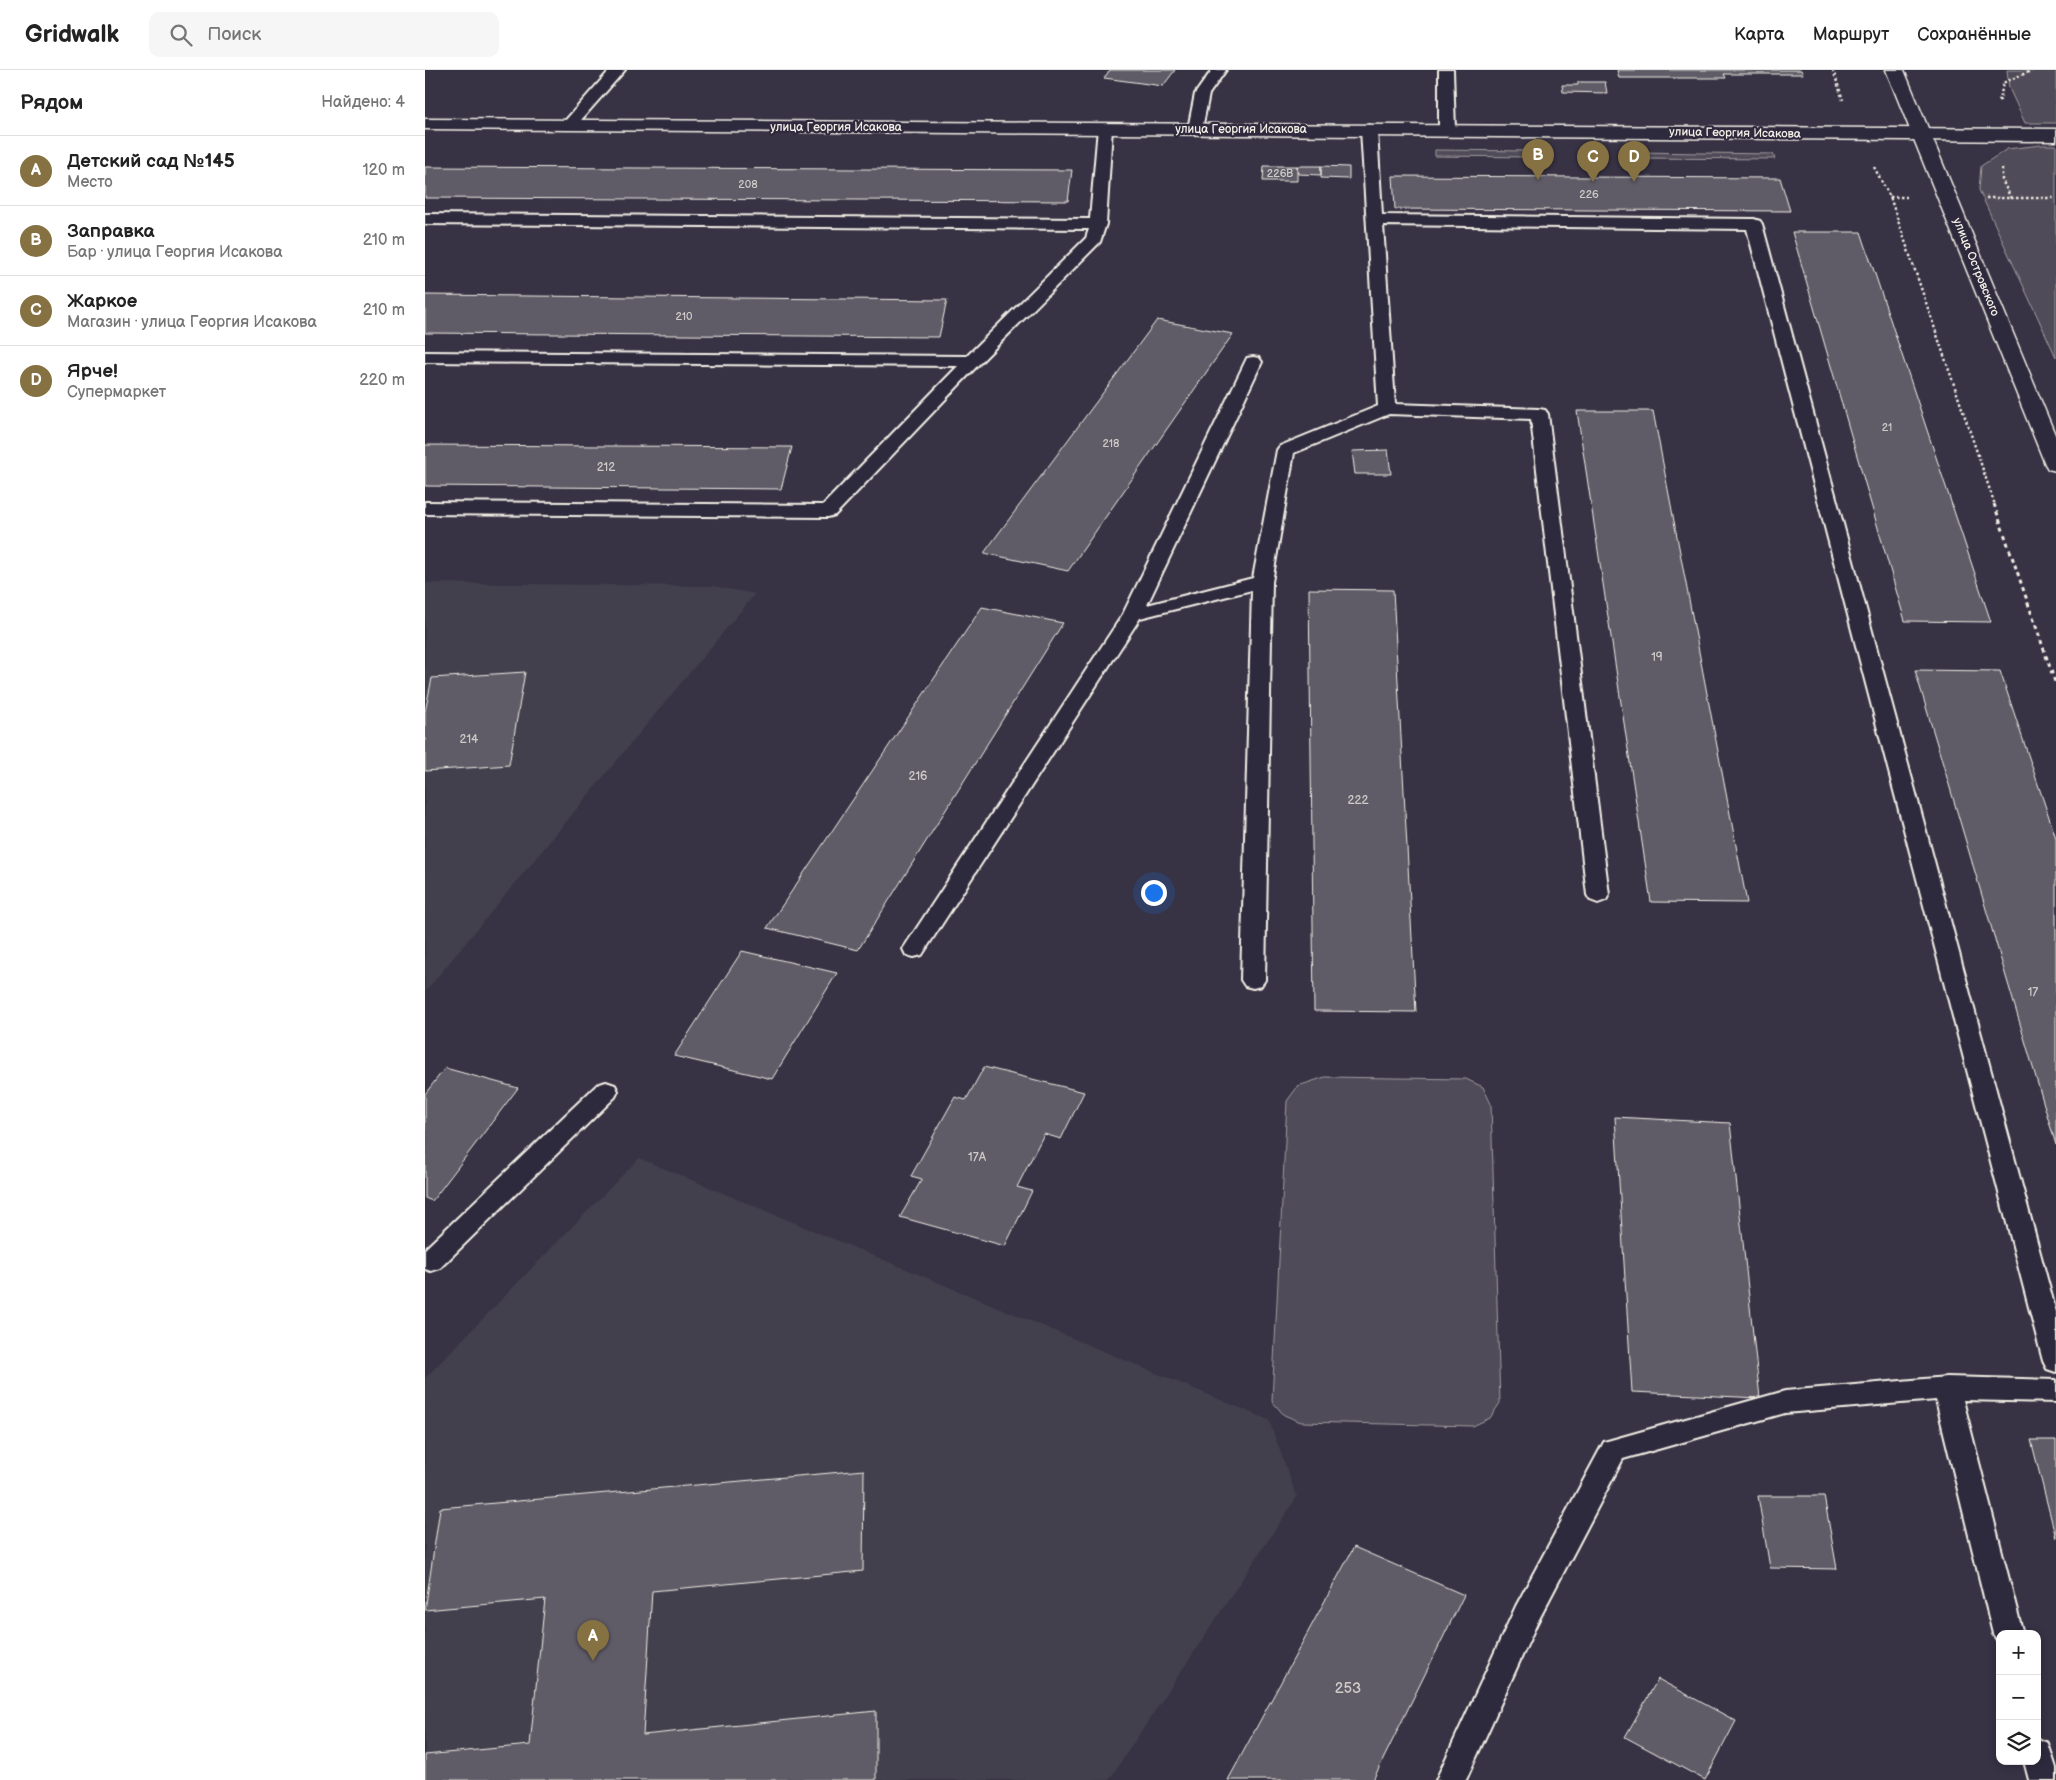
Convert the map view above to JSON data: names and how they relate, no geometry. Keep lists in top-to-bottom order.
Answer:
{
  "streets": {
    "street": ["улица Георгия Исакова", "улица Островского"]
  },
  "crossings": [
    ["улица Георгия Исакова", "улица Островского"]
  ],
  "house_numbers": [
    "226В",
    "208",
    "226",
    "210",
    "21",
    "218",
    "212",
    "19",
    "214",
    "216",
    "222",
    "17",
    "17А",
    "253"
  ],
  "page": {
    "header": "Gridwalk",
    "search": "Поиск",
    "nav": ["Карта", "Маршрут", "Сохранённые"],
    "heading": ["Рядом", "Найдено: 4"],
    "list": [
      {
        "mark": "A",
        "name": "Детский сад №145",
        "note": "Место",
        "value": "120 m"
      },
      {
        "mark": "B",
        "name": "Заправка",
        "note": "Бар · улица Георгия Исакова",
        "value": "210 m"
      },
      {
        "mark": "C",
        "name": "Жаркое",
        "note": "Магазин · улица Георгия Исакова",
        "value": "210 m"
      },
      {
        "mark": "D",
        "name": "Ярче!",
        "note": "Супермаркет",
        "value": "220 m"
      }
    ],
    "pins": [
      "B",
      "C",
      "D",
      "A"
    ],
    "map_buttons": ["+", "−"]
  }
}
